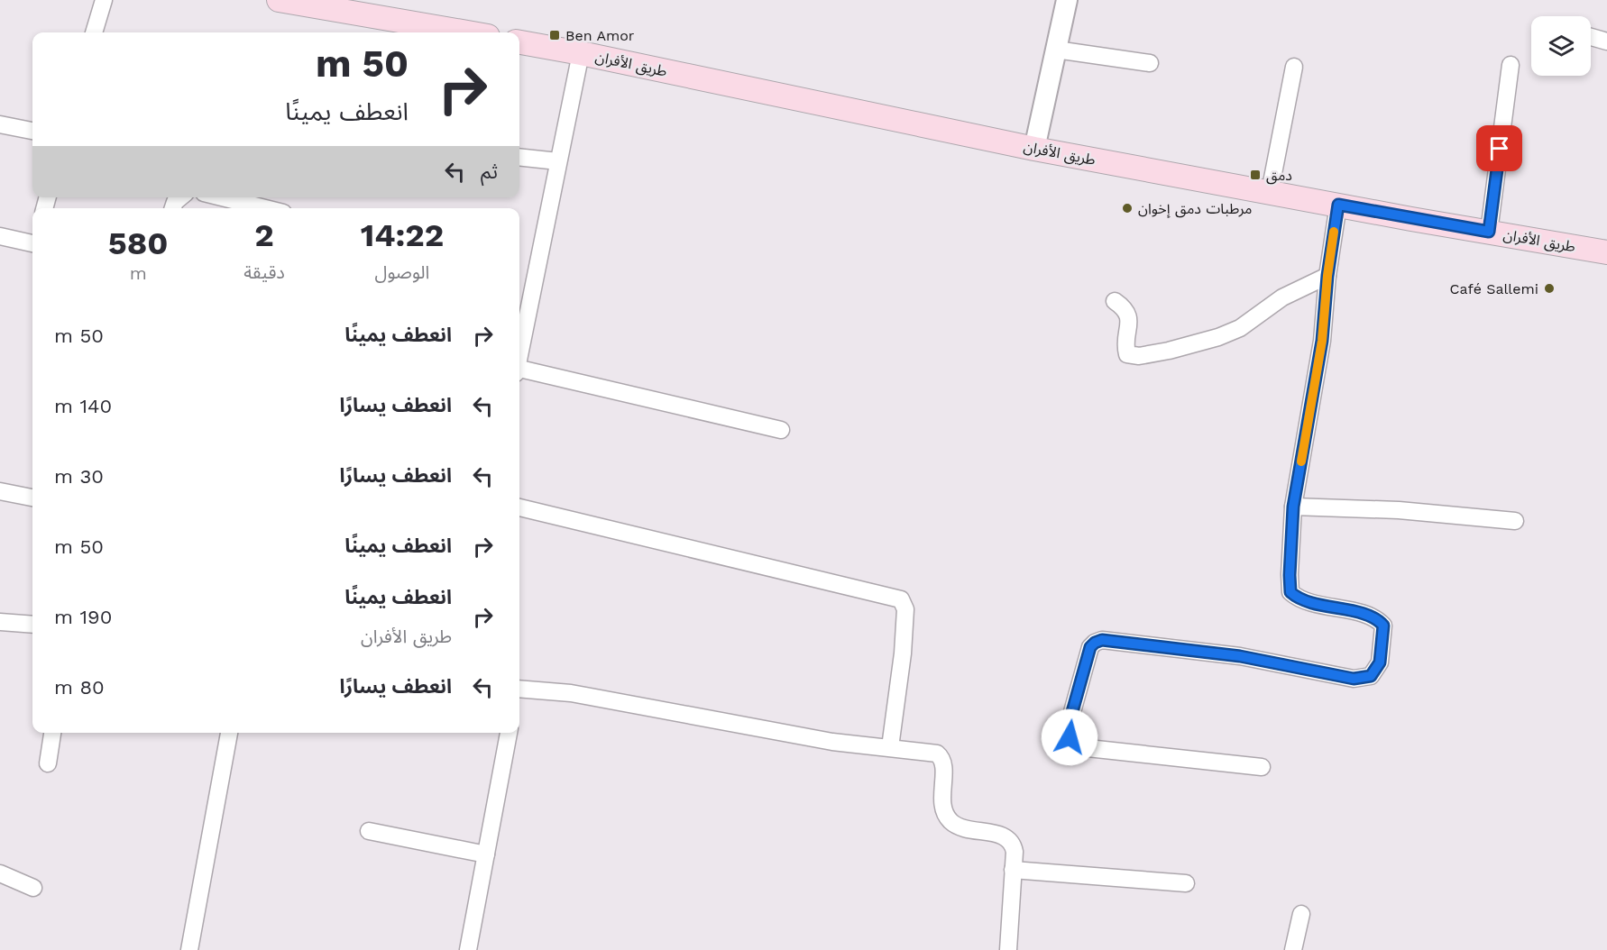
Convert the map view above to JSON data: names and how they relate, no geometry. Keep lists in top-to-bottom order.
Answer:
{
  "streets": {
    "main road": ["طريق الأفران"]
  },
  "places": {
    "transit": ["Ben Amor", "دمق"],
    "other": ["مرطبات دمق إخوان", "Café Sallemi"]
  },
  "page": {
    "turn": ["50 m", "انعطف يمينًا"],
    "then": "ثم",
    "eta": [
      "14:22",
      "الوصول",
      "2",
      "دقيقة",
      "580",
      "m"
    ],
    "list": [
      {
        "name": "انعطف يمينًا",
        "value": "50 m"
      },
      {
        "name": "انعطف يسارًا",
        "value": "140 m"
      },
      {
        "name": "انعطف يسارًا",
        "value": "30 m"
      },
      {
        "name": "انعطف يمينًا",
        "value": "50 m"
      },
      {
        "name": "انعطف يمينًا",
        "note": "طريق الأفران",
        "value": "190 m"
      },
      {
        "name": "انعطف يسارًا",
        "value": "80 m"
      }
    ]
  }
}
